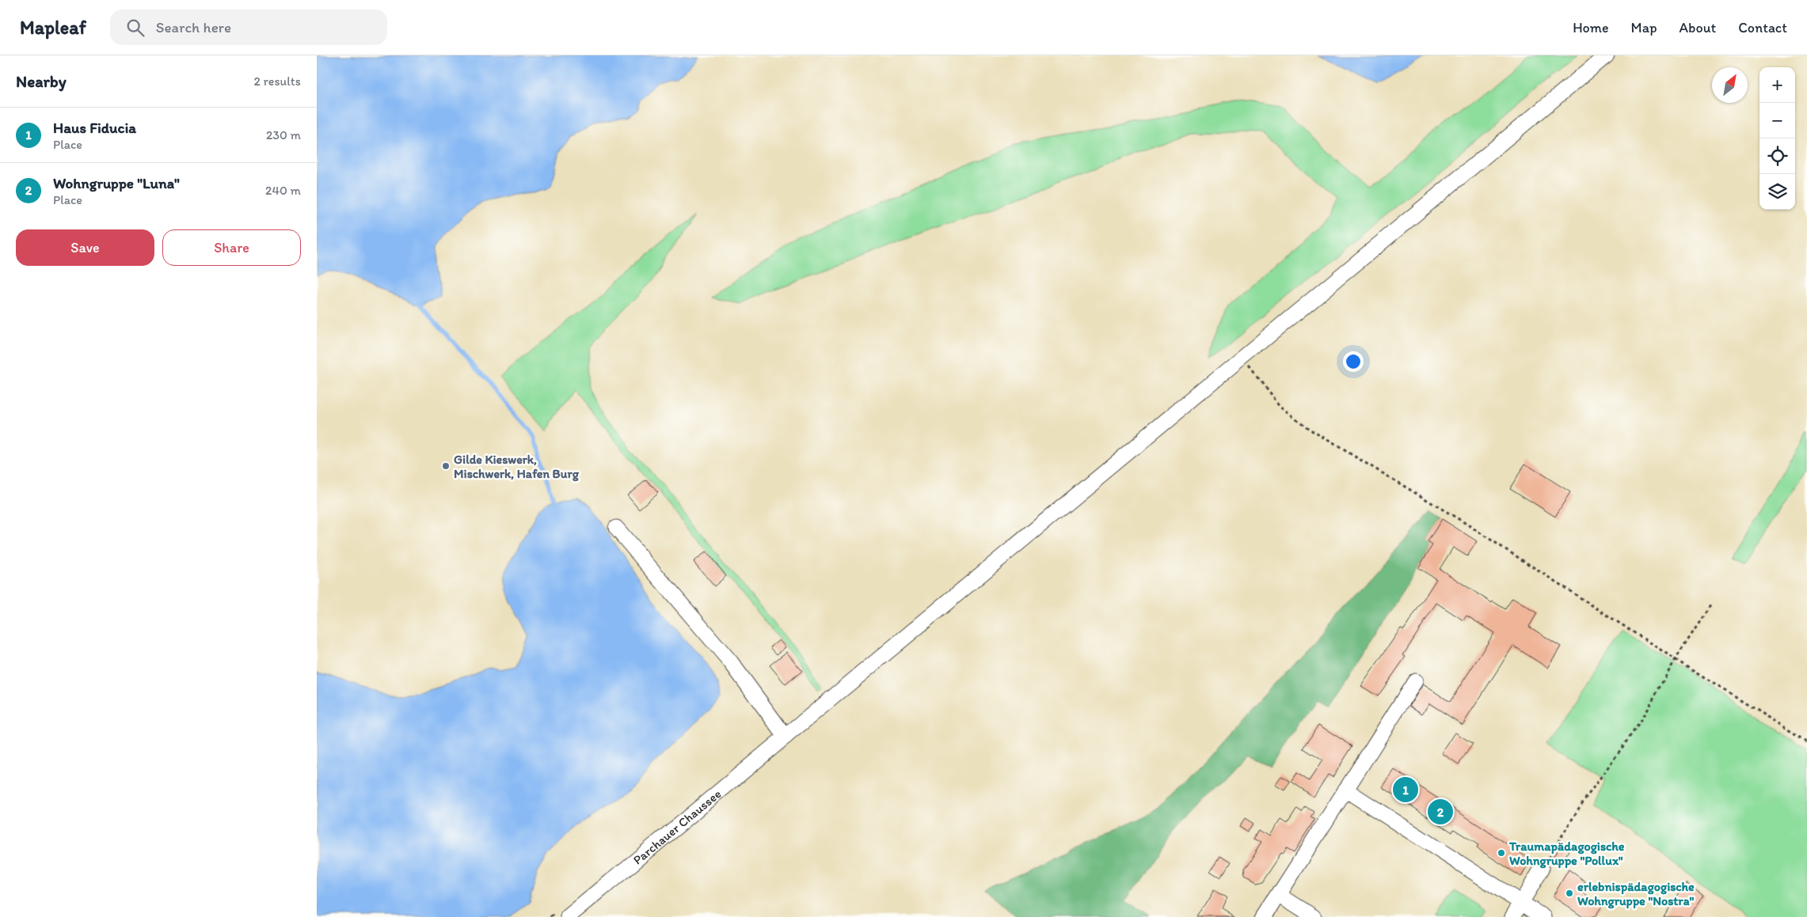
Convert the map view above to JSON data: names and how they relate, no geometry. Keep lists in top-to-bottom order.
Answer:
{
  "streets": {
    "street": ["Parchauer Chaussee"]
  },
  "places": ["Gilde Kieswerk, Mischwerk, Hafen Burg", "Traumapädagogische Wohngruppe \"Pollux\"", "erlebnispädagogische Wohngruppe \"Nostra\""],
  "north": "top right",
  "page": {
    "header": "Mapleaf",
    "search": "Search here",
    "nav": [
      "Home",
      "Map",
      "About",
      "Contact"
    ],
    "heading": ["Nearby", "2 results"],
    "map_buttons": ["+", "−"],
    "list": [
      {
        "mark": "1",
        "name": "Haus Fiducia",
        "note": "Place",
        "value": "230 m"
      },
      {
        "mark": "2",
        "name": "Wohngruppe \"Luna\"",
        "note": "Place",
        "value": "240 m"
      }
    ],
    "buttons": ["Save", "Share"],
    "pins": ["1", "2"]
  }
}
